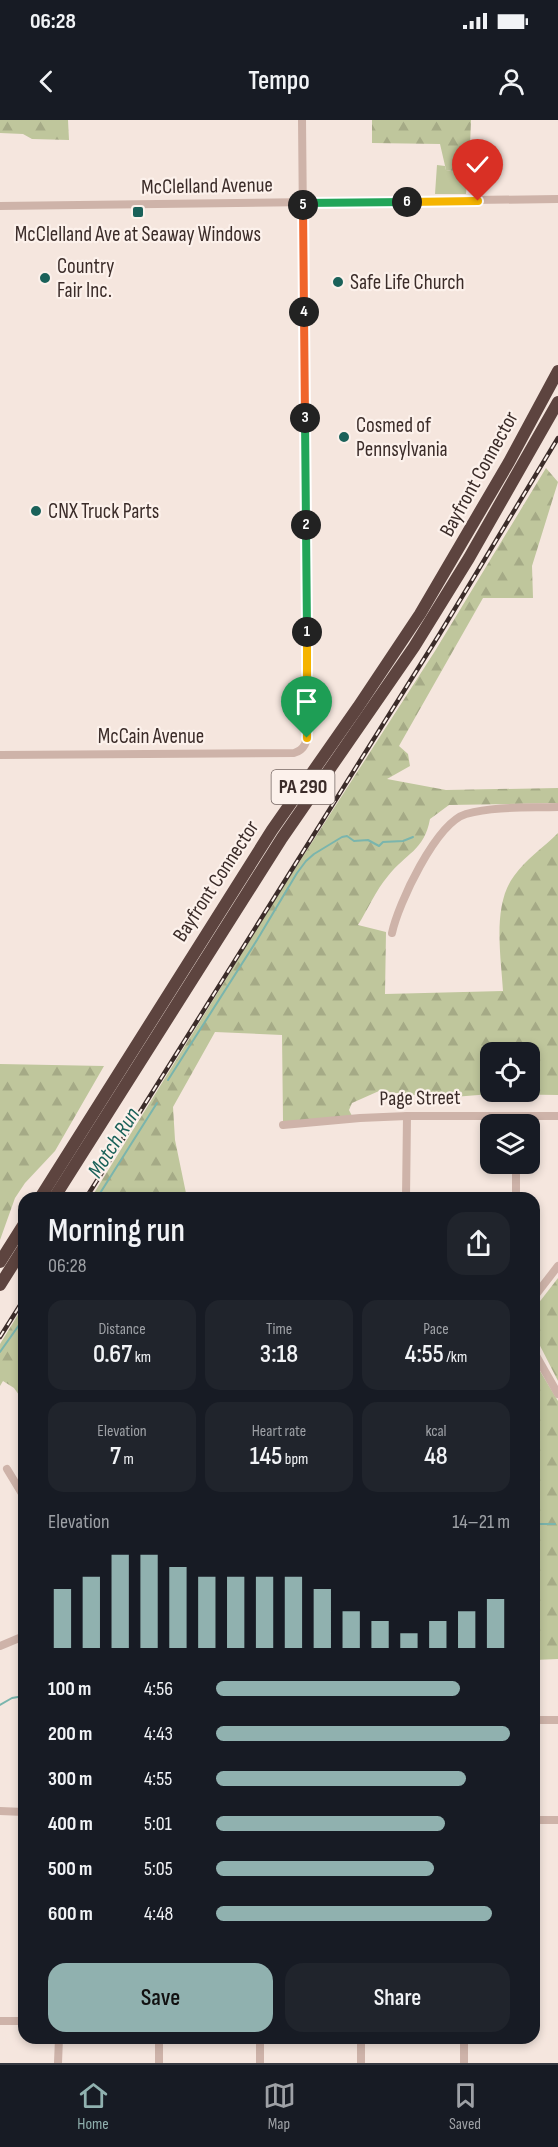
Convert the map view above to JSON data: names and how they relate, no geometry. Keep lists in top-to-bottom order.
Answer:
{
  "streets": {
    "highway": ["Bayfront Connector", "PA 290"],
    "street": ["McClelland Avenue", "McCain Avenue", "Page Street"]
  },
  "crossings": [
    ["McClelland Avenue", "McCain Avenue"]
  ],
  "water": ["Motch Run"],
  "places": {
    "transit": ["McClelland Ave at Seaway Windows"],
    "other": [
      "Country Fair Inc.",
      "Safe Life Church",
      "Cosmed of Pennsylvania",
      "CNX Truck Parts"
    ]
  },
  "page": {
    "status": "06:28",
    "header": "Tempo",
    "pins": [
      "6",
      "5",
      "4",
      "3",
      "2",
      "1"
    ],
    "heading": ["Morning run", "06:28"],
    "stats": [
      ["Distance", "0.67 km"],
      ["Time", "3:18"],
      ["Pace", "4:55 /km"],
      ["Elevation", "7 m"],
      ["Heart rate", "145 bpm"],
      ["kcal", "48"]
    ],
    "chart": ["Elevation", "14–21 m"],
    "list": [
      {
        "name": "100 m",
        "note": "4:56"
      },
      {
        "name": "200 m",
        "note": "4:43"
      },
      {
        "name": "300 m",
        "note": "4:55"
      },
      {
        "name": "400 m",
        "note": "5:01"
      },
      {
        "name": "500 m",
        "note": "5:05"
      },
      {
        "name": "600 m",
        "note": "4:48"
      }
    ],
    "buttons": ["Save", "Share"],
    "tabs": ["Home", "Map", "Saved"]
  }
}
